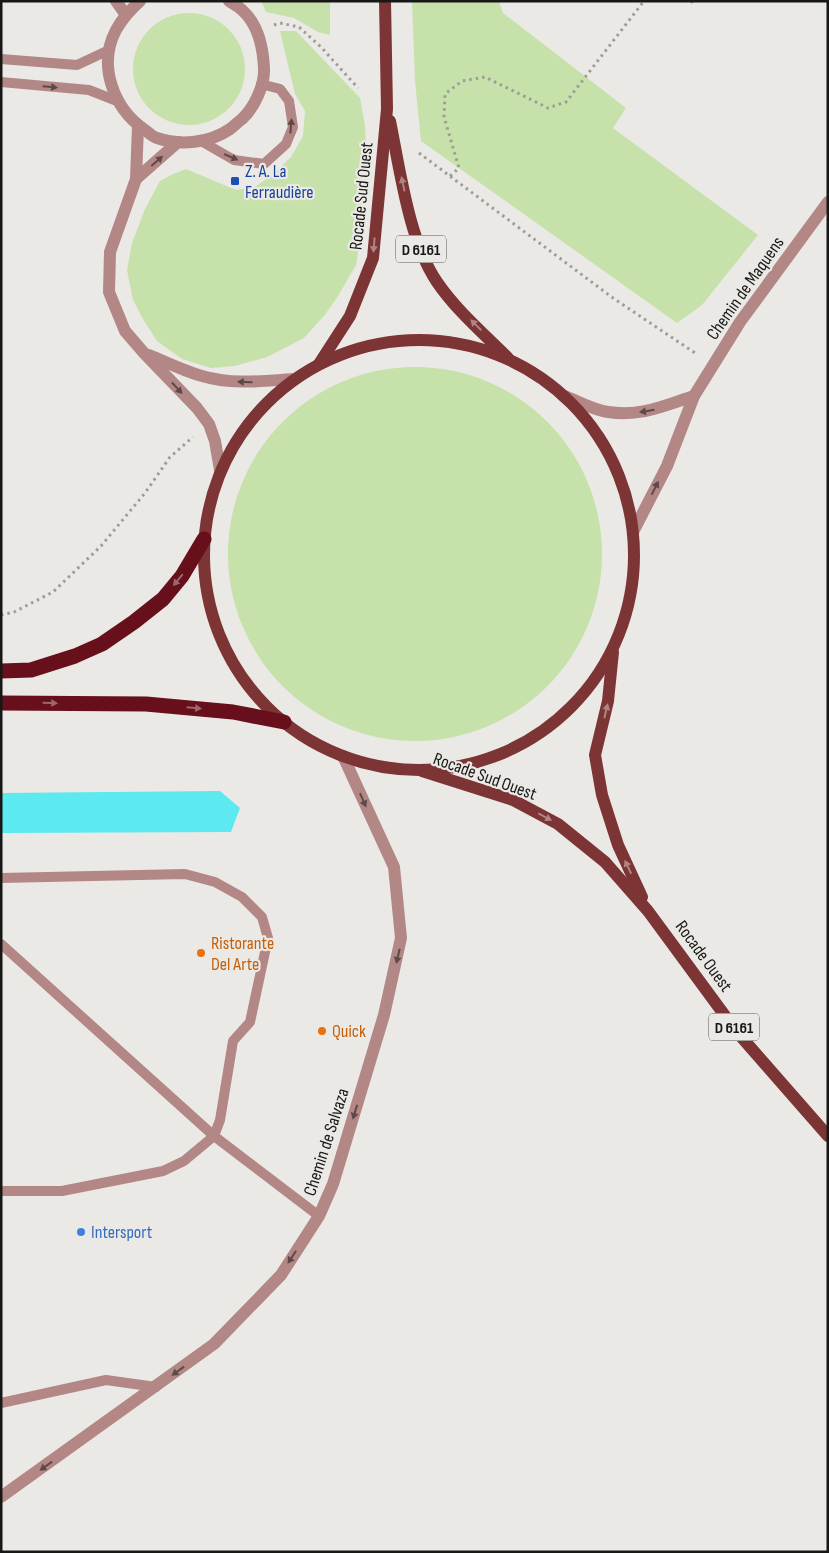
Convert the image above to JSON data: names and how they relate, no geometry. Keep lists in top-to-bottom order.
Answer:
{
  "streets": {
    "main road": ["Rocade Sud Ouest", "D 6161", "Rocade Ouest"],
    "street": ["Chemin de Maquens", "Chemin de Salvaza"]
  },
  "crossings": [
    ["Rocade Sud Ouest", "D 6161"],
    ["Rocade Sud Ouest", "Rocade Ouest"],
    ["D 6161", "Rocade Ouest"]
  ],
  "one_way": ["Chemin de Maquens", "Chemin de Salvaza"],
  "places": {
    "transit": ["Z. A. La Ferraudière"],
    "other": ["Ristorante Del Arte", "Quick", "Intersport"]
  }
}
